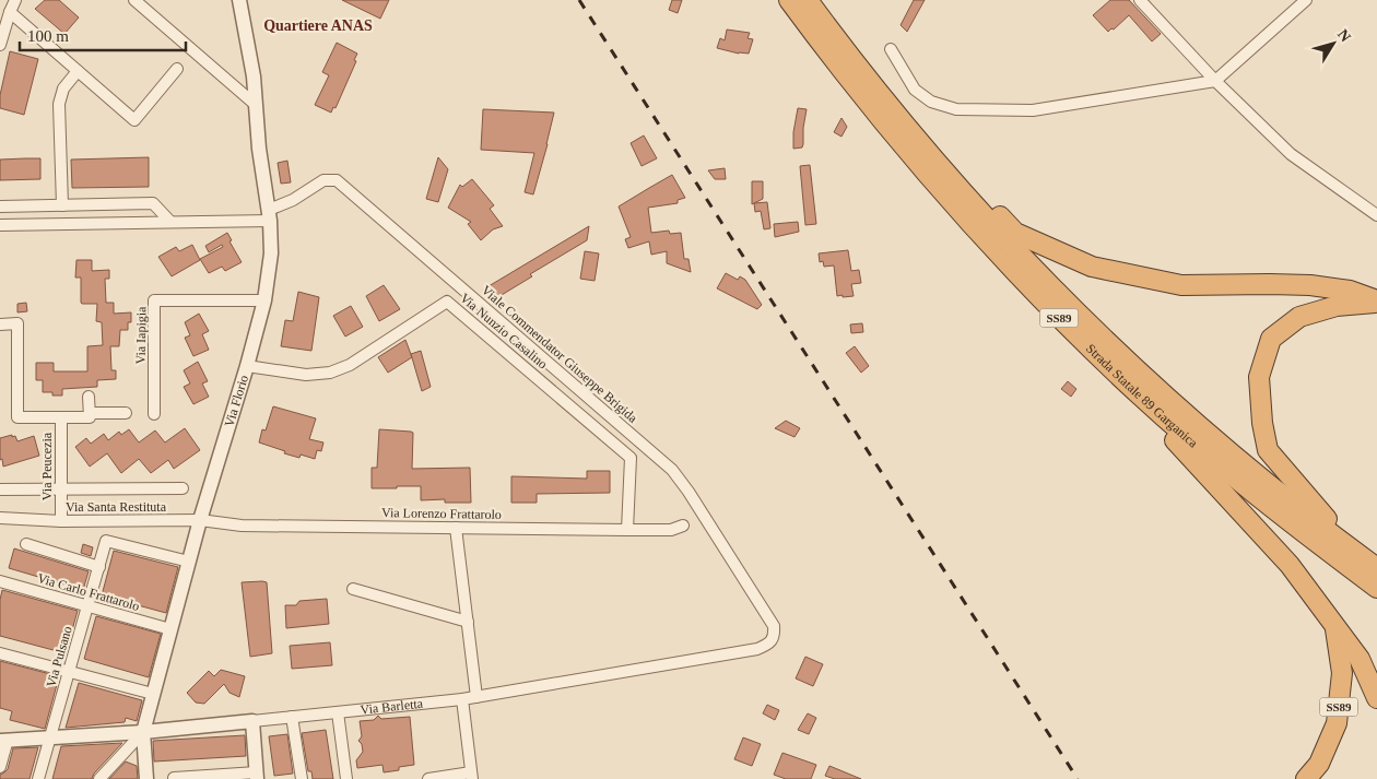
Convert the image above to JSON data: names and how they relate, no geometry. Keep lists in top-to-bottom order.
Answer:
{
  "streets": {
    "highway": ["SS89", "Strada Statale 89 Garganica"],
    "street": [
      "Via Nunzio Casalino",
      "Via Iapigia",
      "Viale Commendator Giuseppe Brigida",
      "Via Florio",
      "Via Peucezia",
      "Via Santa Restituta",
      "Via Lorenzo Frattarolo",
      "Via Carlo Frattarolo",
      "Via Pulsano",
      "Via Barletta"
    ]
  },
  "crossings": [
    ["SS89", "Strada Statale 89 Garganica"],
    ["Via Nunzio Casalino", "Via Florio"],
    ["Via Nunzio Casalino", "Via Lorenzo Frattarolo"],
    ["Via Iapigia", "Via Florio"],
    ["Viale Commendator Giuseppe Brigida", "Via Florio"],
    ["Viale Commendator Giuseppe Brigida", "Via Barletta"],
    ["Via Florio", "Via Santa Restituta"],
    ["Via Florio", "Via Lorenzo Frattarolo"],
    ["Via Florio", "Via Carlo Frattarolo"],
    ["Via Florio", "Via Pulsano"],
    ["Via Florio", "Via Barletta"],
    ["Via Peucezia", "Via Santa Restituta"],
    ["Via Santa Restituta", "Via Lorenzo Frattarolo"],
    ["Via Carlo Frattarolo", "Via Pulsano"],
    ["Via Pulsano", "Via Barletta"]
  ],
  "districts": ["Quartiere ANAS"],
  "scale_bar": "100 m",
  "north": "top right"
}
